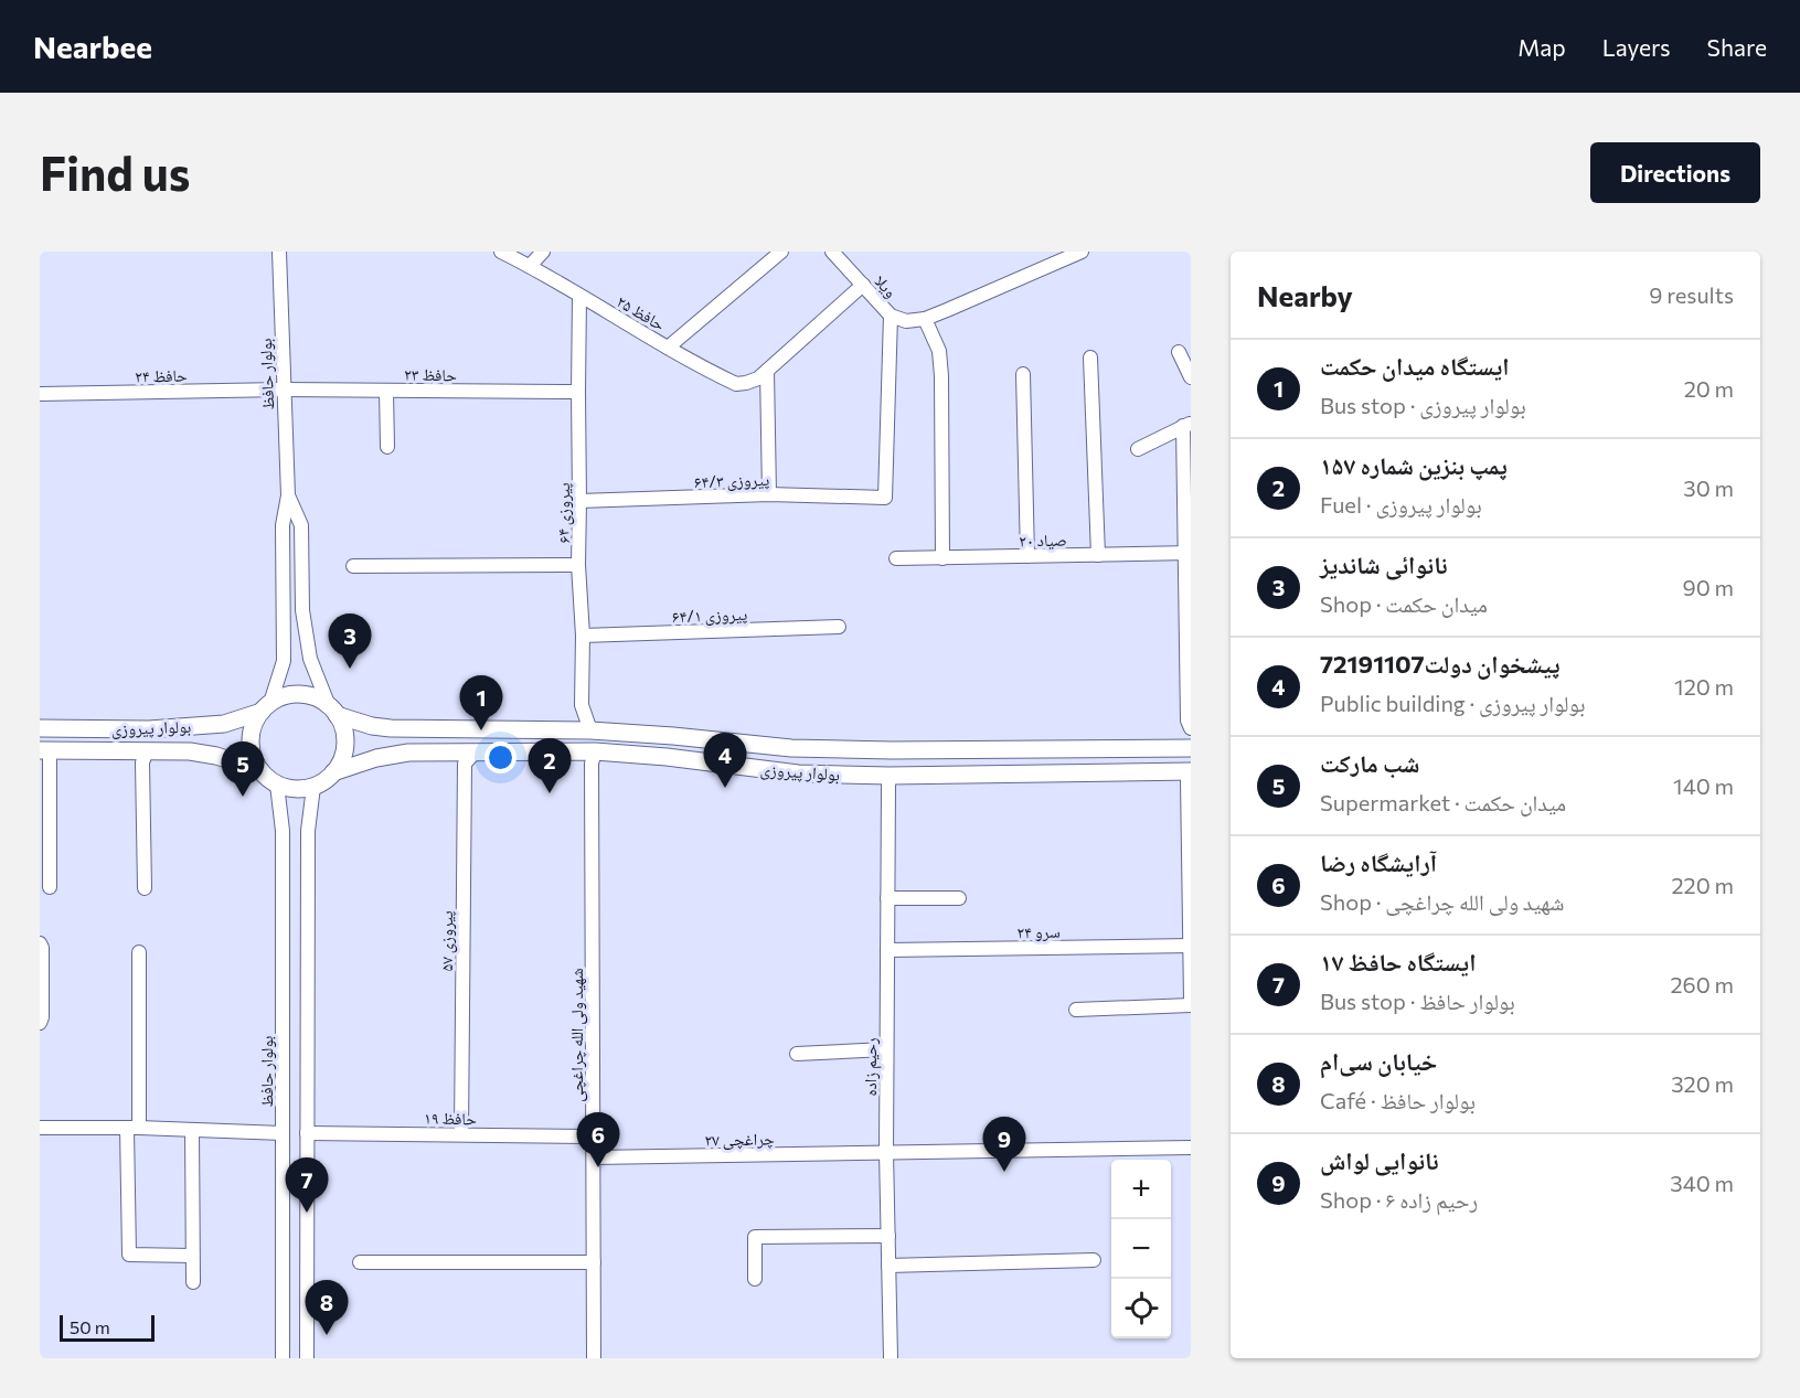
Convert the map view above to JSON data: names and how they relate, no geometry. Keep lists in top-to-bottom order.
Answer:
{
  "streets": {
    "main road": ["بولوار پیروزی"],
    "street": [
      "ویلا",
      "حافظ ۲۵",
      "بولوار حافظ",
      "حافظ ۲۳",
      "حافظ ۲۴",
      "پیروزی ۶۴/۳",
      "پیروزی ۶۴",
      "صیاد ۲۰",
      "پیروزی ۶۴/۱",
      "سرو ۲۴",
      "پیروزی ۵۷",
      "شهید ولی الله چراغچی",
      "رحیم زاده",
      "حافظ ۱۹",
      "چراغچی ۲۷"
    ]
  },
  "crossings": [
    ["ویلا", "پیروزی ۶۴/۳"],
    ["حافظ ۲۵", "پیروزی ۶۴"],
    ["بولوار حافظ", "حافظ ۲۳"],
    ["بولوار حافظ", "حافظ ۲۴"],
    ["بولوار حافظ", "بولوار پیروزی"],
    ["حافظ ۲۳", "حافظ ۲۴"],
    ["حافظ ۲۳", "پیروزی ۶۴"],
    ["پیروزی ۶۴/۳", "پیروزی ۶۴"],
    ["پیروزی ۶۴", "پیروزی ۶۴/۱"],
    ["پیروزی ۶۴", "بولوار پیروزی"],
    ["بولوار پیروزی", "پیروزی ۵۷"],
    ["بولوار پیروزی", "شهید ولی الله چراغچی"],
    ["بولوار پیروزی", "رحیم زاده"],
    ["سرو ۲۴", "رحیم زاده"],
    ["پیروزی ۵۷", "حافظ ۱۹"],
    ["شهید ولی الله چراغچی", "حافظ ۱۹"],
    ["شهید ولی الله چراغچی", "چراغچی ۲۷"],
    ["رحیم زاده", "چراغچی ۲۷"]
  ],
  "scale_bar": "50 m",
  "page": {
    "header": "Nearbee",
    "nav": ["Map", "Layers", "Share"],
    "buttons": "Directions",
    "title": "Find us",
    "heading": ["Nearby", "9 results"],
    "list": [
      {
        "mark": "1",
        "name": "ایستگاه میدان حکمت",
        "note": "Bus stop · بولوار پیروزی",
        "value": "20 m"
      },
      {
        "mark": "2",
        "name": "پمپ بنزین شماره ۱۵۷",
        "note": "Fuel · بولوار پیروزی",
        "value": "30 m"
      },
      {
        "mark": "3",
        "name": "نانوائی شاندیز",
        "note": "Shop · میدان حکمت",
        "value": "90 m"
      },
      {
        "mark": "4",
        "name": "پیشخوان دولت72191107",
        "note": "Public building · بولوار پیروزی",
        "value": "120 m"
      },
      {
        "mark": "5",
        "name": "شب مارکت",
        "note": "Supermarket · میدان حکمت",
        "value": "140 m"
      },
      {
        "mark": "6",
        "name": "آرایشگاه رضا",
        "note": "Shop · شهید ولی الله چراغچی",
        "value": "220 m"
      },
      {
        "mark": "7",
        "name": "ایستگاه حافظ ۱۷",
        "note": "Bus stop · بولوار حافظ",
        "value": "260 m"
      },
      {
        "mark": "8",
        "name": "خیابان سی‌ام",
        "note": "Café · بولوار حافظ",
        "value": "320 m"
      },
      {
        "mark": "9",
        "name": "نانوایی لواش",
        "note": "Shop · رحیم زاده ۶",
        "value": "340 m"
      }
    ],
    "pins": [
      "3",
      "1",
      "4",
      "2",
      "5",
      "6",
      "9",
      "7",
      "8"
    ],
    "map_buttons": ["+", "−"],
    "scale": "50 m"
  }
}
